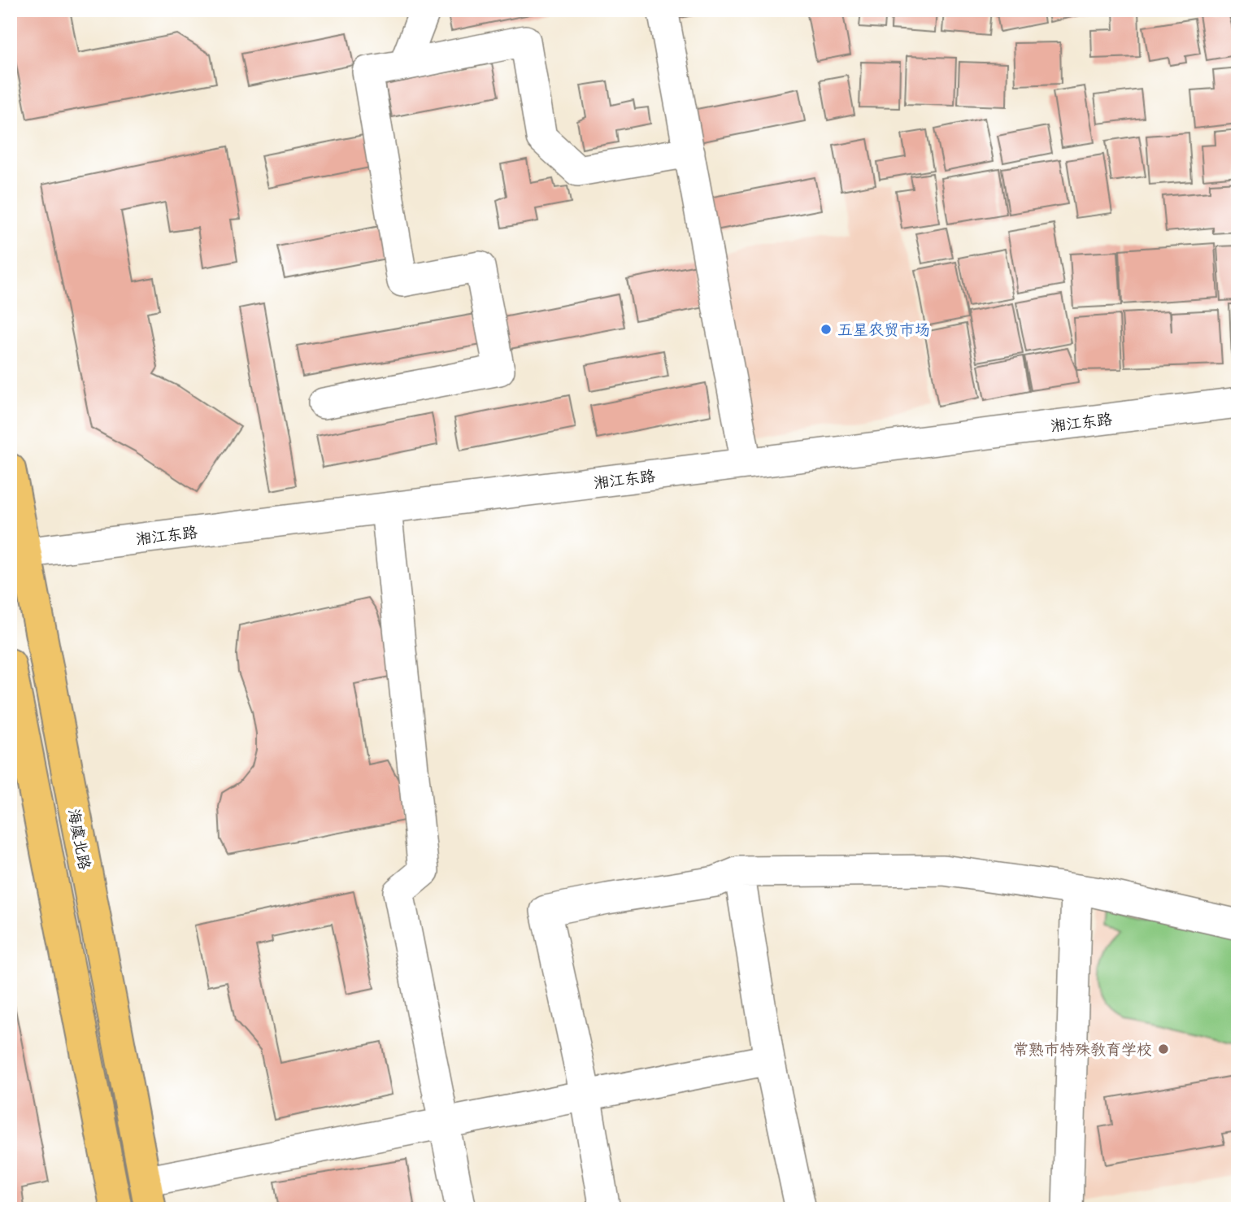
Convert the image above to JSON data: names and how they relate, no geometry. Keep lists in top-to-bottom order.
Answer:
{
  "streets": {
    "main road": ["海虞北路"],
    "street": ["湘江东路"]
  },
  "crossings": [
    ["湘江东路", "海虞北路"]
  ],
  "places": ["五星农贸市场", "常熟市特殊教育学校"]
}
